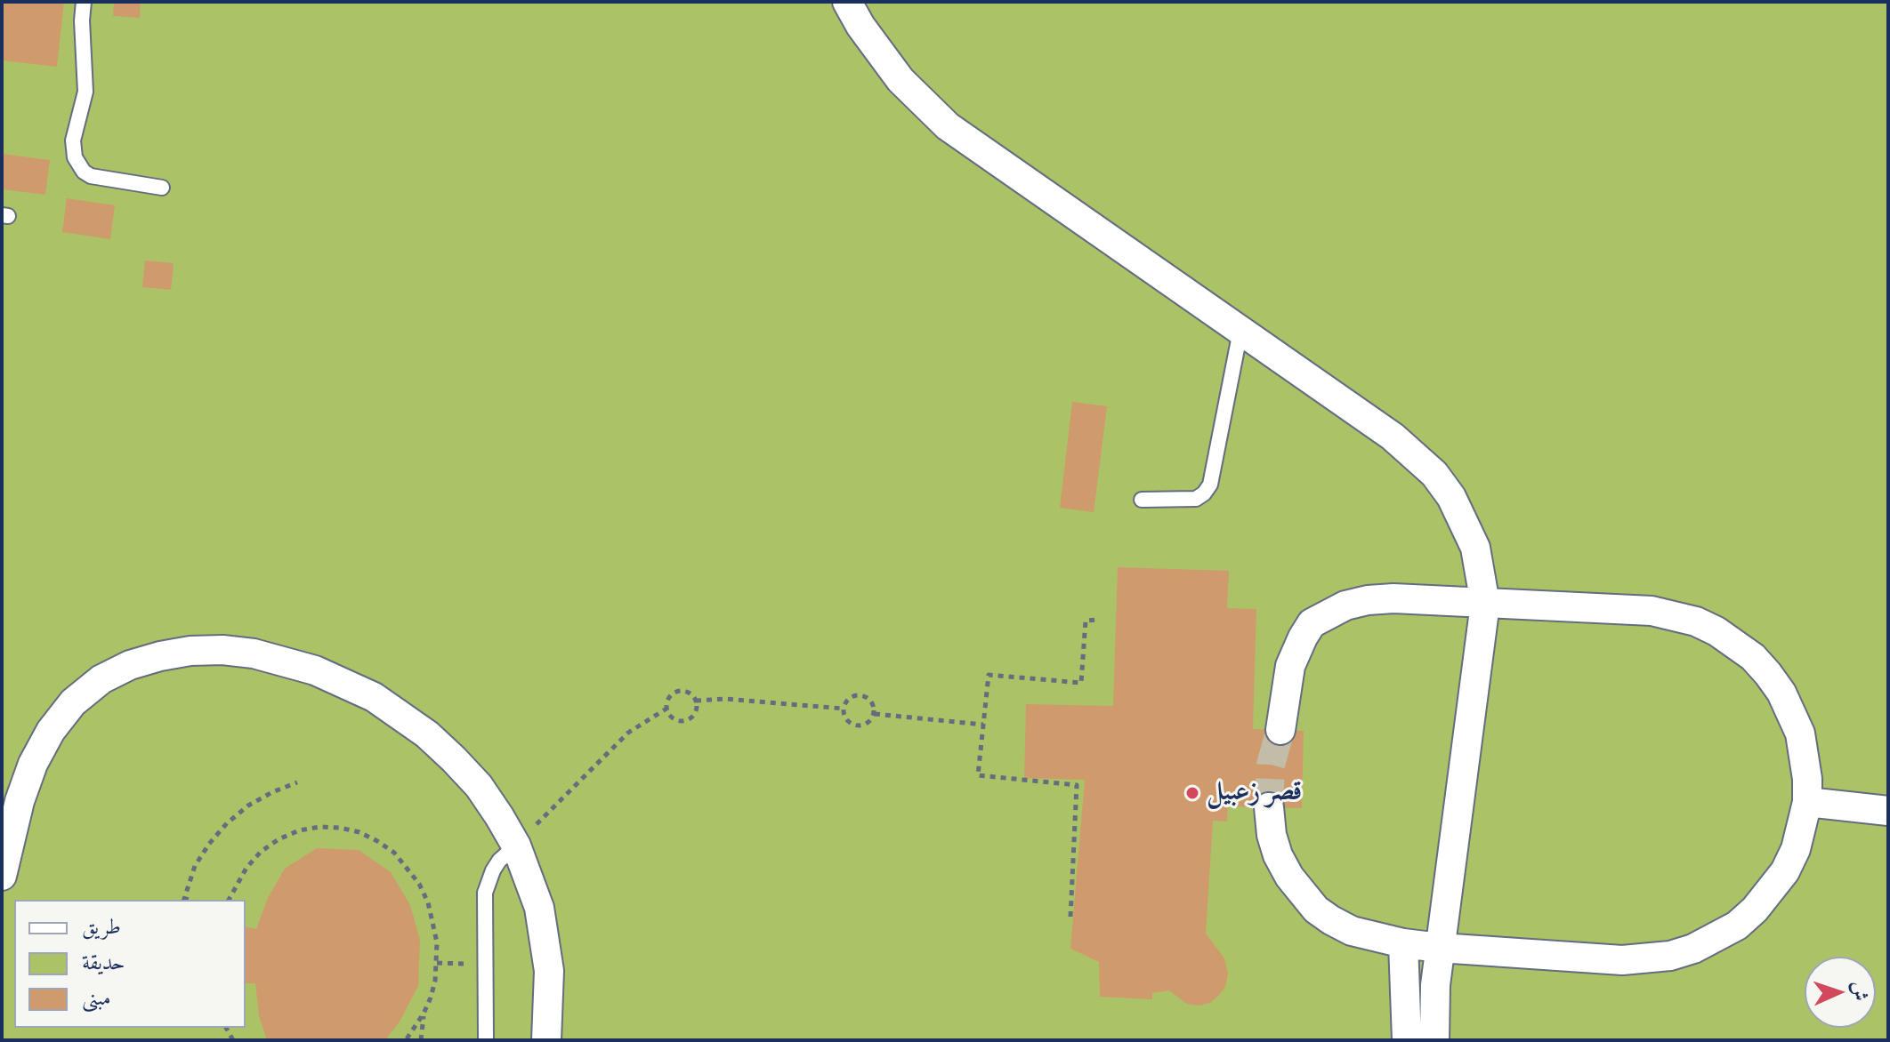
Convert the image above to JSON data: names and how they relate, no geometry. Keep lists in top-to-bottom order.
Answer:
{
  "places": ["قصر زعبيل"],
  "legend": ["طريق", "حديقة", "مبنى"],
  "north": "right"
}
